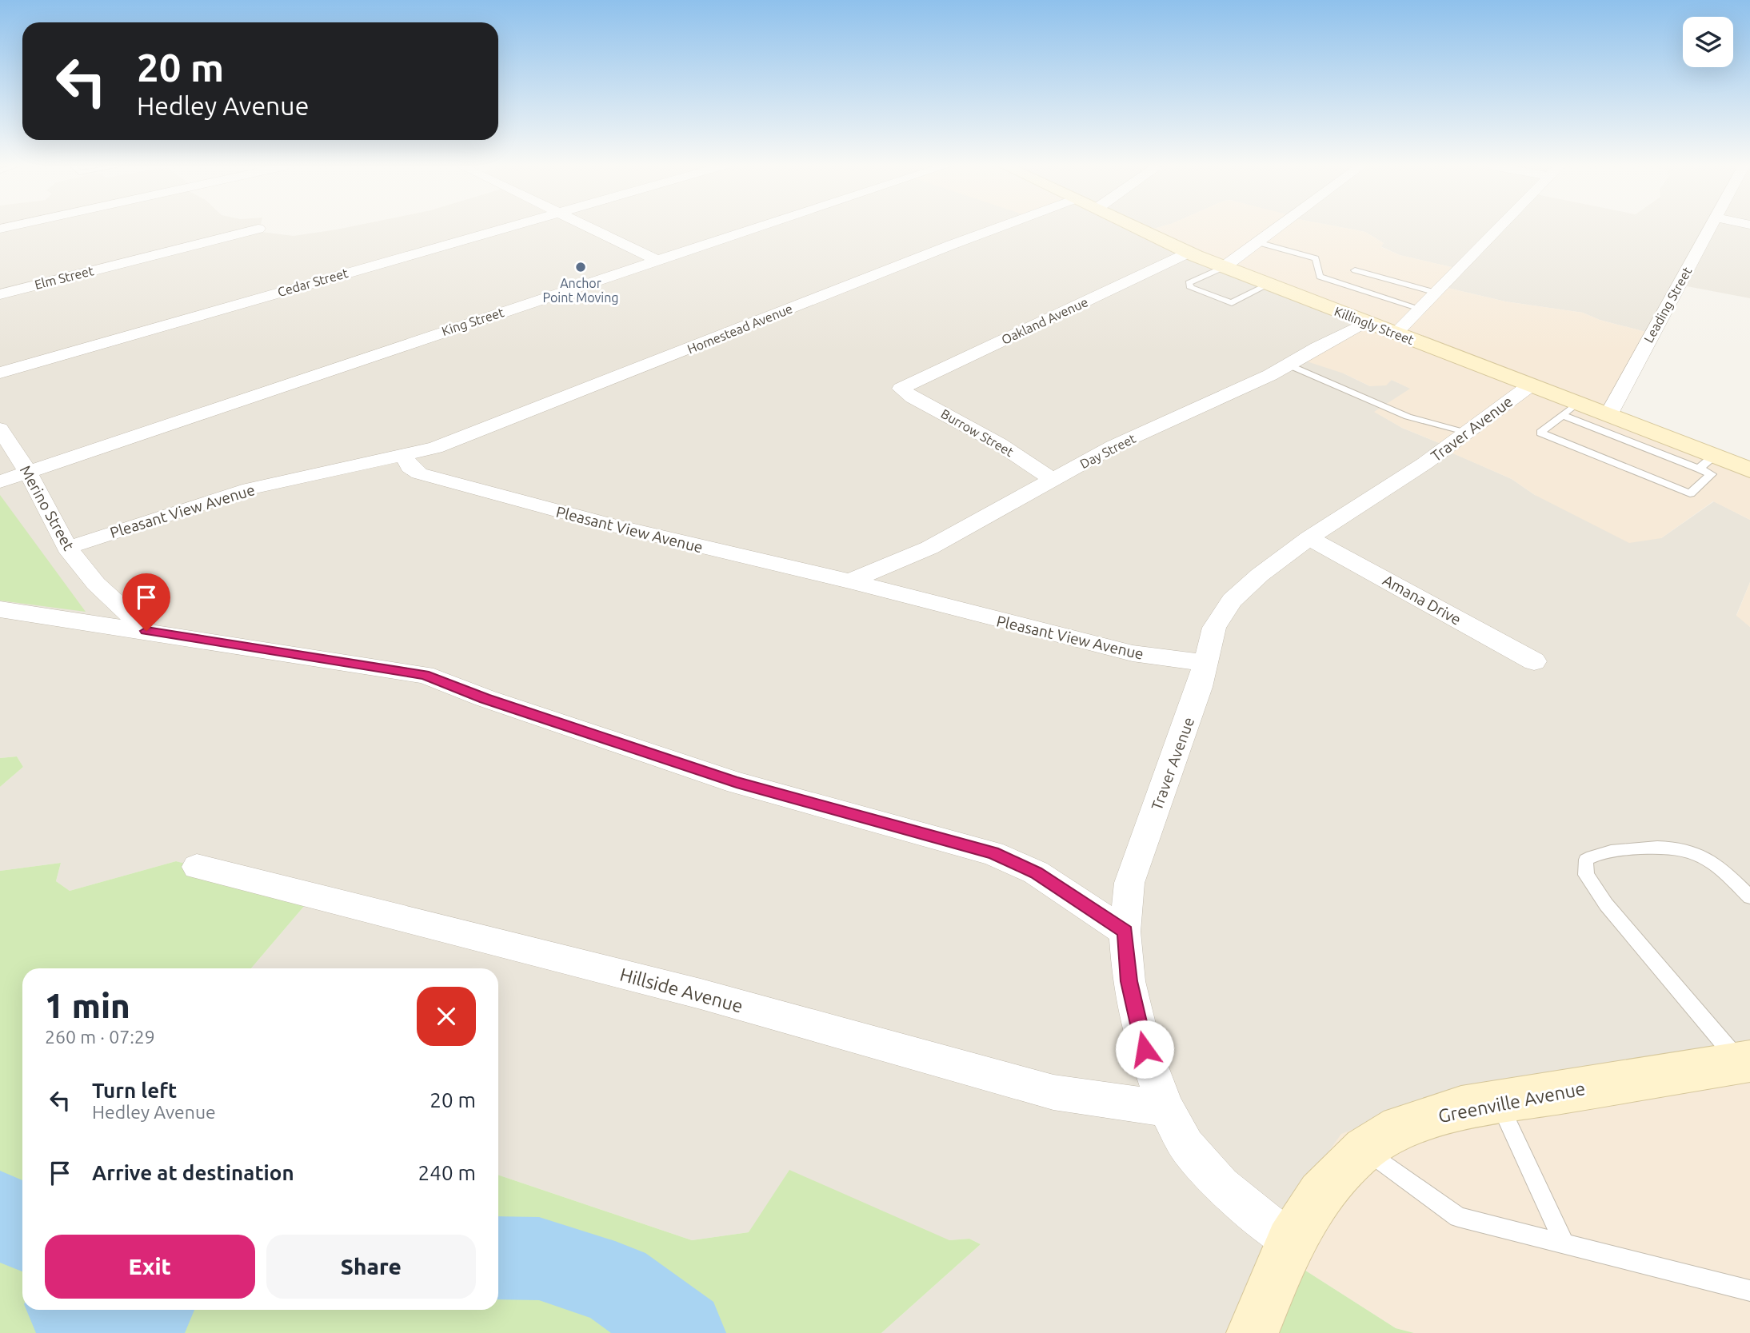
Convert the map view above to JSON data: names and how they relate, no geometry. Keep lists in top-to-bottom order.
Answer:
{
  "streets": {
    "main road": ["Killingly Street", "Greenville Avenue"],
    "street": [
      "Elm Street",
      "Cedar Street",
      "Leading Street",
      "Oakland Avenue",
      "King Street",
      "Homestead Avenue",
      "Traver Avenue",
      "Burrow Street",
      "Day Street",
      "Merino Street",
      "Pleasant View Avenue",
      "Amana Drive",
      "Hillside Avenue"
    ]
  },
  "crossings": [
    ["Leading Street", "Killingly Street"],
    ["Oakland Avenue", "Killingly Street"],
    ["Oakland Avenue", "Burrow Street"],
    ["King Street", "Merino Street"],
    ["Killingly Street", "Traver Avenue"],
    ["Killingly Street", "Day Street"],
    ["Homestead Avenue", "Pleasant View Avenue"],
    ["Traver Avenue", "Pleasant View Avenue"],
    ["Traver Avenue", "Amana Drive"],
    ["Traver Avenue", "Hillside Avenue"],
    ["Traver Avenue", "Greenville Avenue"],
    ["Burrow Street", "Day Street"],
    ["Day Street", "Pleasant View Avenue"],
    ["Merino Street", "Pleasant View Avenue"]
  ],
  "places": ["Anchor Point Moving"],
  "page": {
    "turn": ["20 m", "Hedley Avenue"],
    "heading": ["1 min", "260 m · 07:29"],
    "list": [
      {
        "name": "Turn left",
        "note": "Hedley Avenue",
        "value": "20 m"
      },
      {
        "name": "Arrive at destination",
        "value": "240 m"
      }
    ],
    "buttons": ["Exit", "Share"]
  }
}
